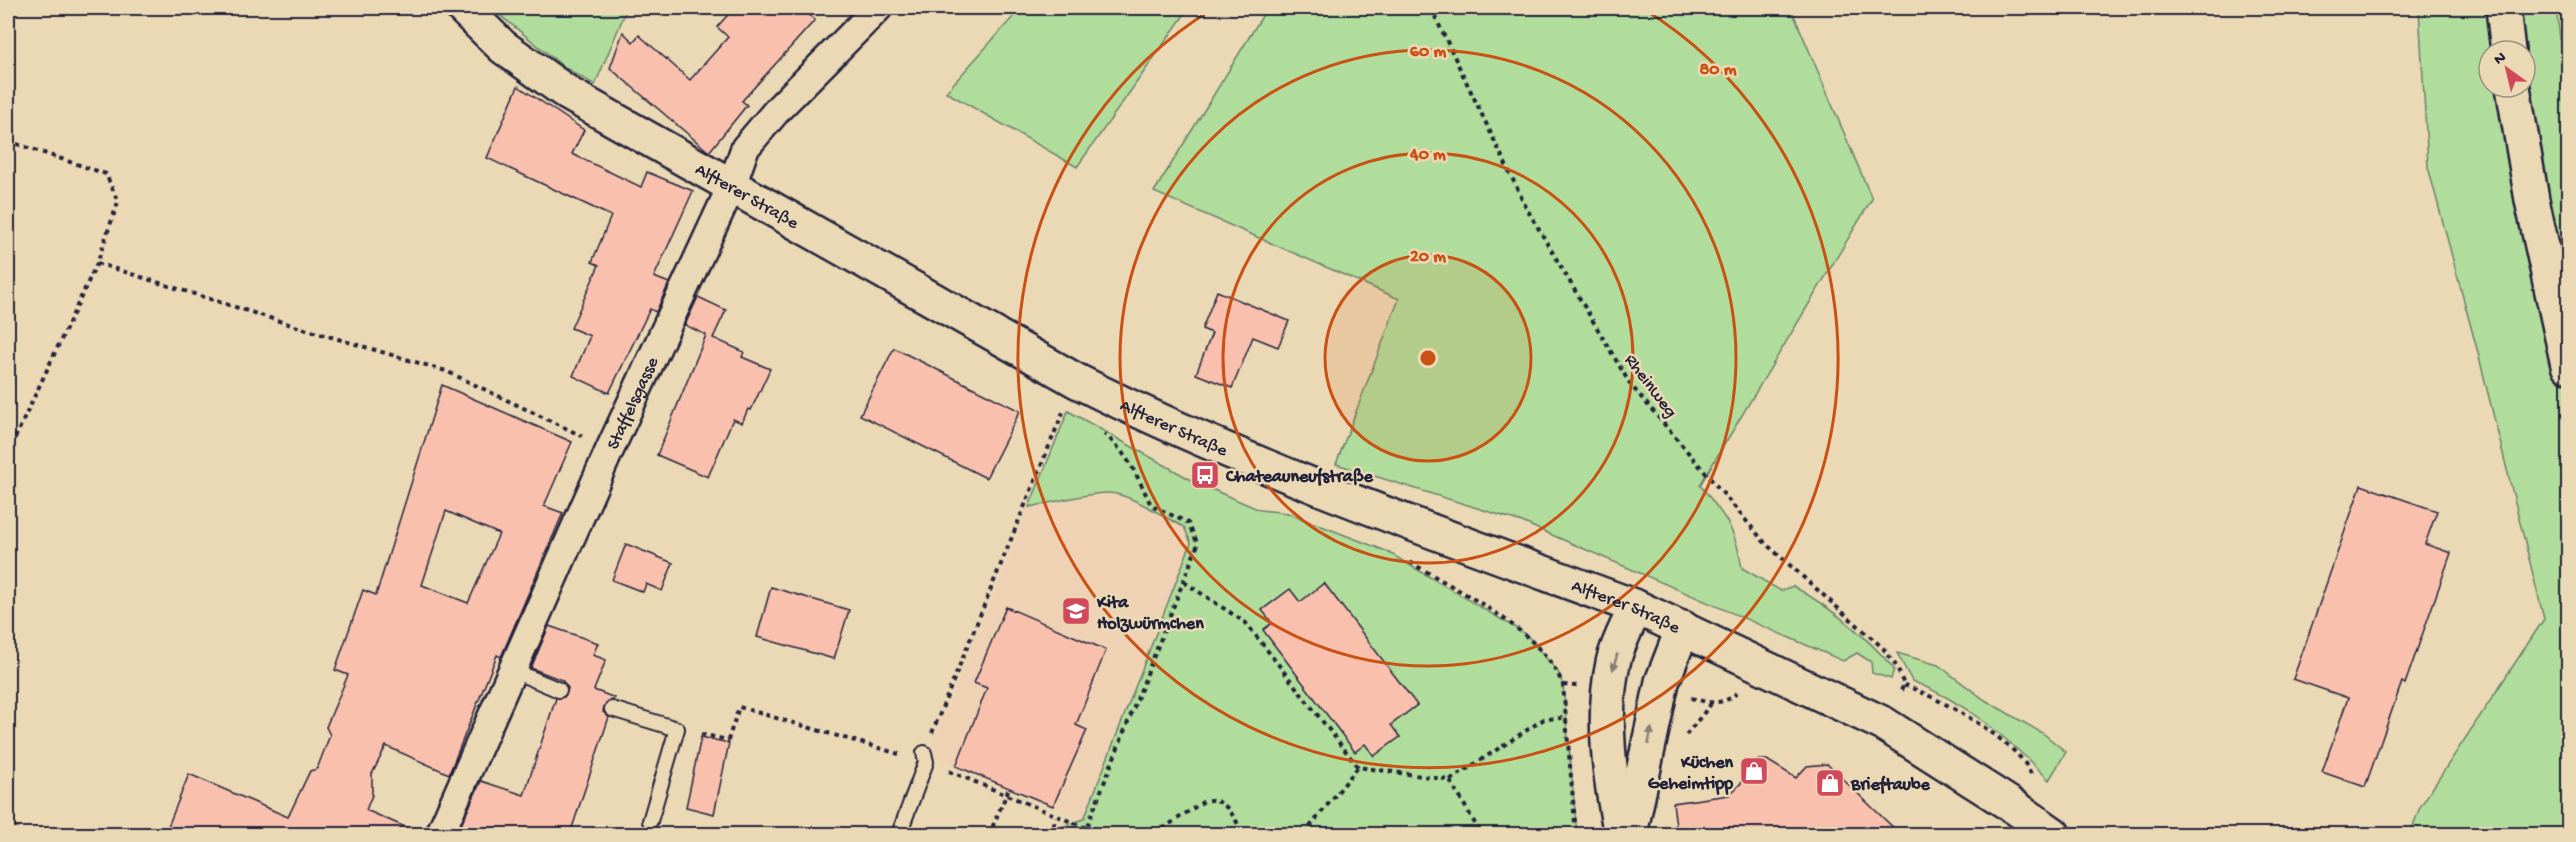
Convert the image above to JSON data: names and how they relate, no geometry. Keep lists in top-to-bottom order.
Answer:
{
  "streets": {
    "street": ["Alfterer Straße", "Staffelsgasse"],
    "path": ["Rheinweg"]
  },
  "crossings": [
    ["Alfterer Straße", "Rheinweg"],
    ["Alfterer Straße", "Staffelsgasse"]
  ],
  "places": {
    "bus stop": ["Chateauneufstraße"],
    "school or university": ["Kita Holzwürmchen"],
    "shop": ["Küchen Geheimtipp", "Brieftaube"]
  },
  "north": "top left",
  "rings": [
    "60 m",
    "80 m",
    "40 m",
    "20 m"
  ]
}
